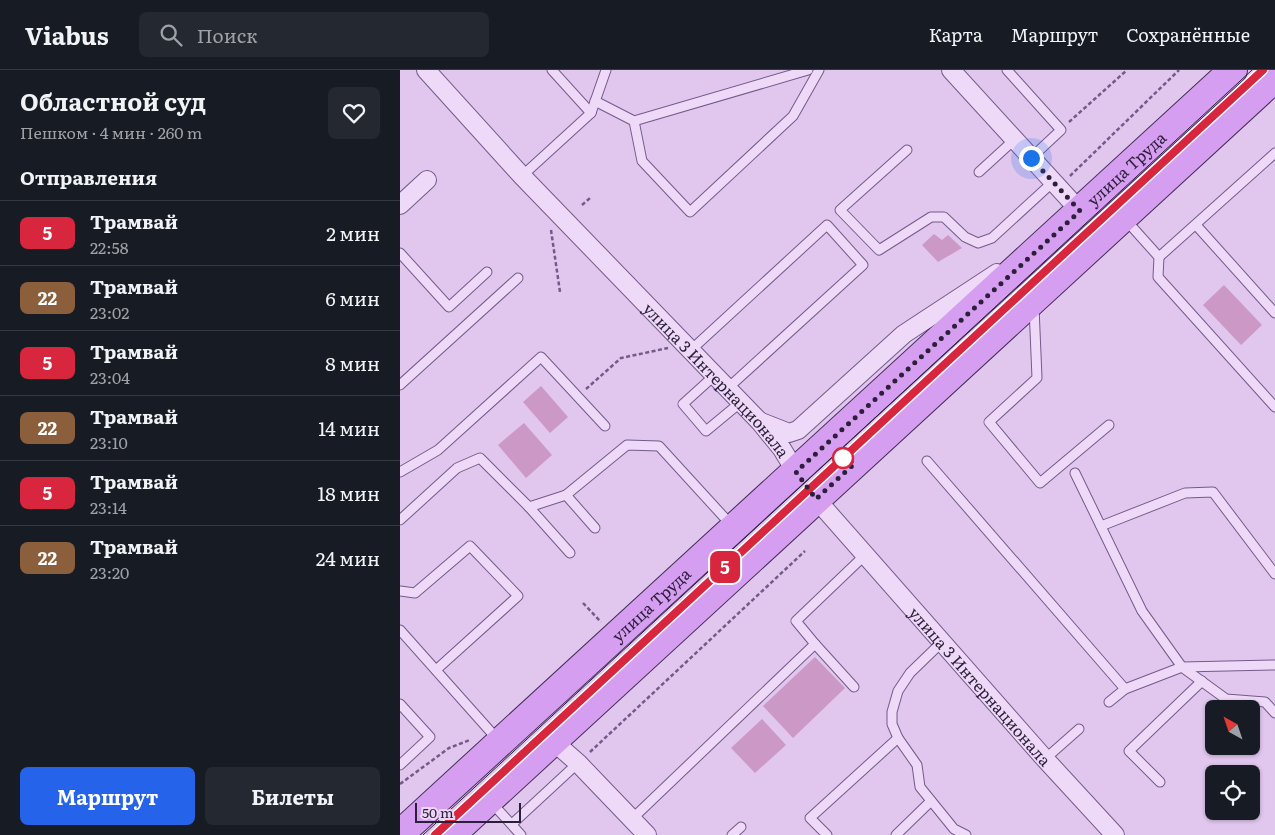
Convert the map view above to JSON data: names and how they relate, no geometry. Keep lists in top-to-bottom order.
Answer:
{
  "streets": {
    "main road": ["улица Труда", "улица 3 Интернационала"]
  },
  "crossings": [
    ["улица Труда", "улица 3 Интернационала"]
  ],
  "lines": ["tram line 5"],
  "scale_bar": "50 m",
  "north": "top left",
  "page": {
    "header": "Viabus",
    "search": "Поиск",
    "nav": ["Карта", "Маршрут", "Сохранённые"],
    "heading": [
      ["Областной суд", "Пешком · 4 мин · 260 m"],
      "Отправления"
    ],
    "on_map": "5",
    "list": [
      {
        "mark": "5",
        "name": "Трамвай",
        "note": "22:58",
        "value": "2 мин"
      },
      {
        "mark": "22",
        "name": "Трамвай",
        "note": "23:02",
        "value": "6 мин"
      },
      {
        "mark": "5",
        "name": "Трамвай",
        "note": "23:04",
        "value": "8 мин"
      },
      {
        "mark": "22",
        "name": "Трамвай",
        "note": "23:10",
        "value": "14 мин"
      },
      {
        "mark": "5",
        "name": "Трамвай",
        "note": "23:14",
        "value": "18 мин"
      },
      {
        "mark": "22",
        "name": "Трамвай",
        "note": "23:20",
        "value": "24 мин"
      }
    ],
    "buttons": ["Маршрут", "Билеты"],
    "scale": "50 m"
  }
}
